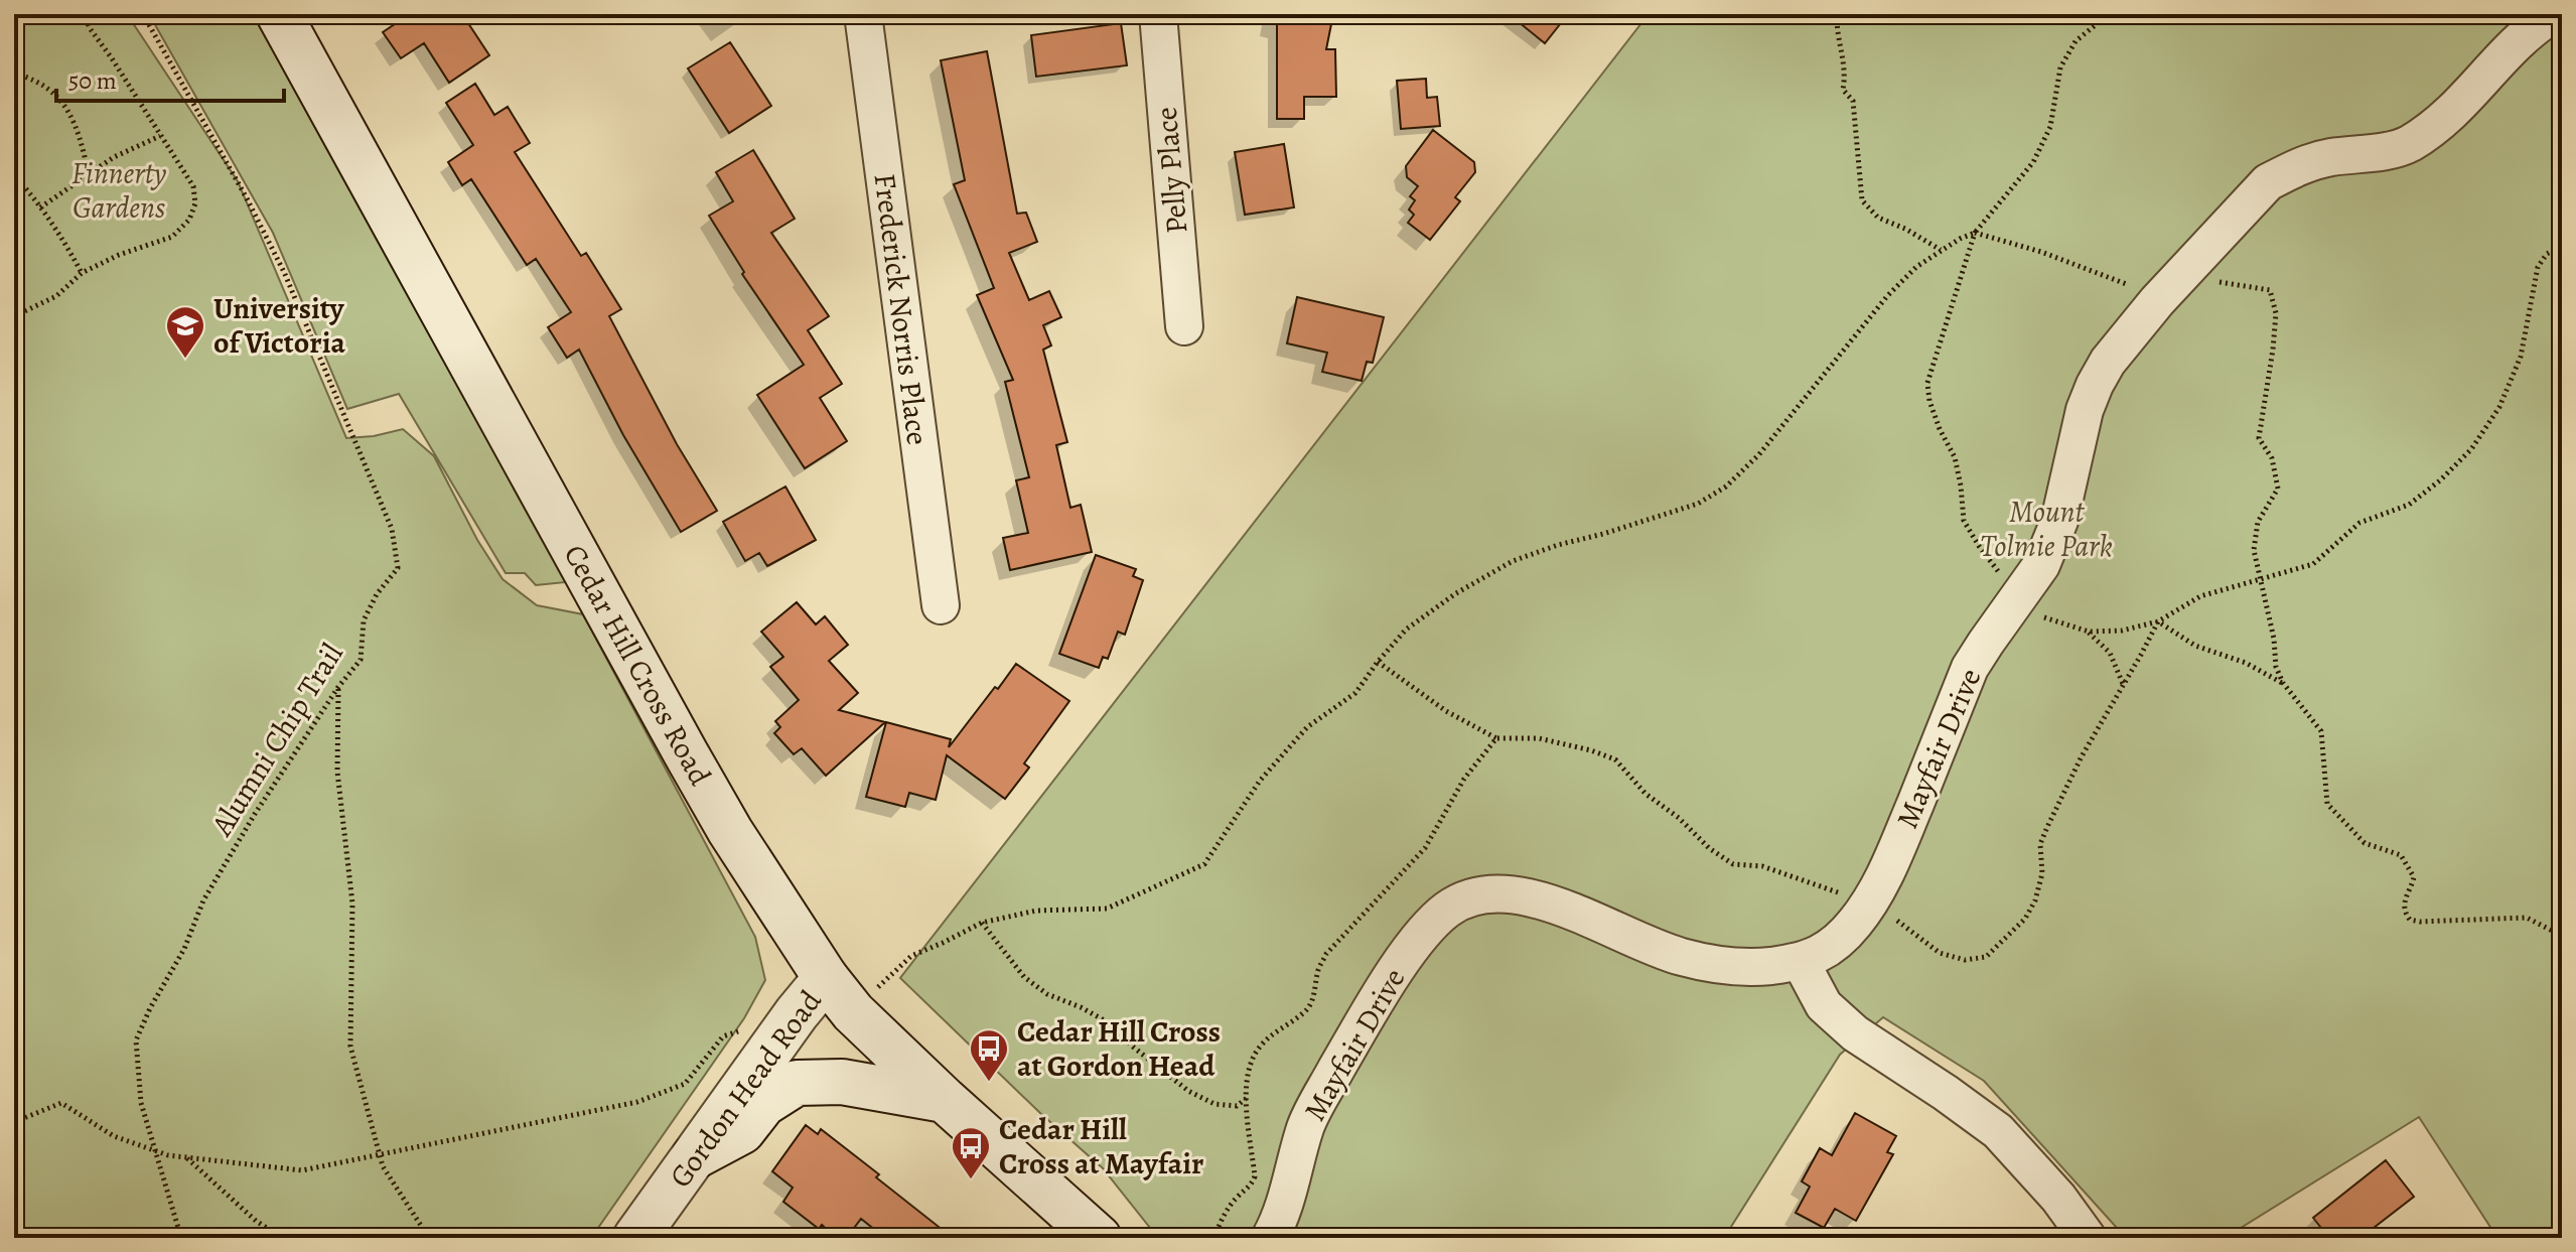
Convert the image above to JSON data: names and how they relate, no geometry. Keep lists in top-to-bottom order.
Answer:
{
  "streets": {
    "main road": ["Cedar Hill Cross Road", "Gordon Head Road"],
    "street": ["Pelly Place", "Frederick Norris Place", "Mayfair Drive"],
    "path": ["Alumni Chip Trail"]
  },
  "crossings": [
    ["Cedar Hill Cross Road", "Gordon Head Road"]
  ],
  "parks": ["Finnerty Gardens", "Mount Tolmie Park"],
  "places": {
    "school or university": ["University of Victoria"],
    "bus stop": ["Cedar Hill Cross at Gordon Head", "Cedar Hill Cross at Mayfair"]
  },
  "scale_bar": "50 m"
}
